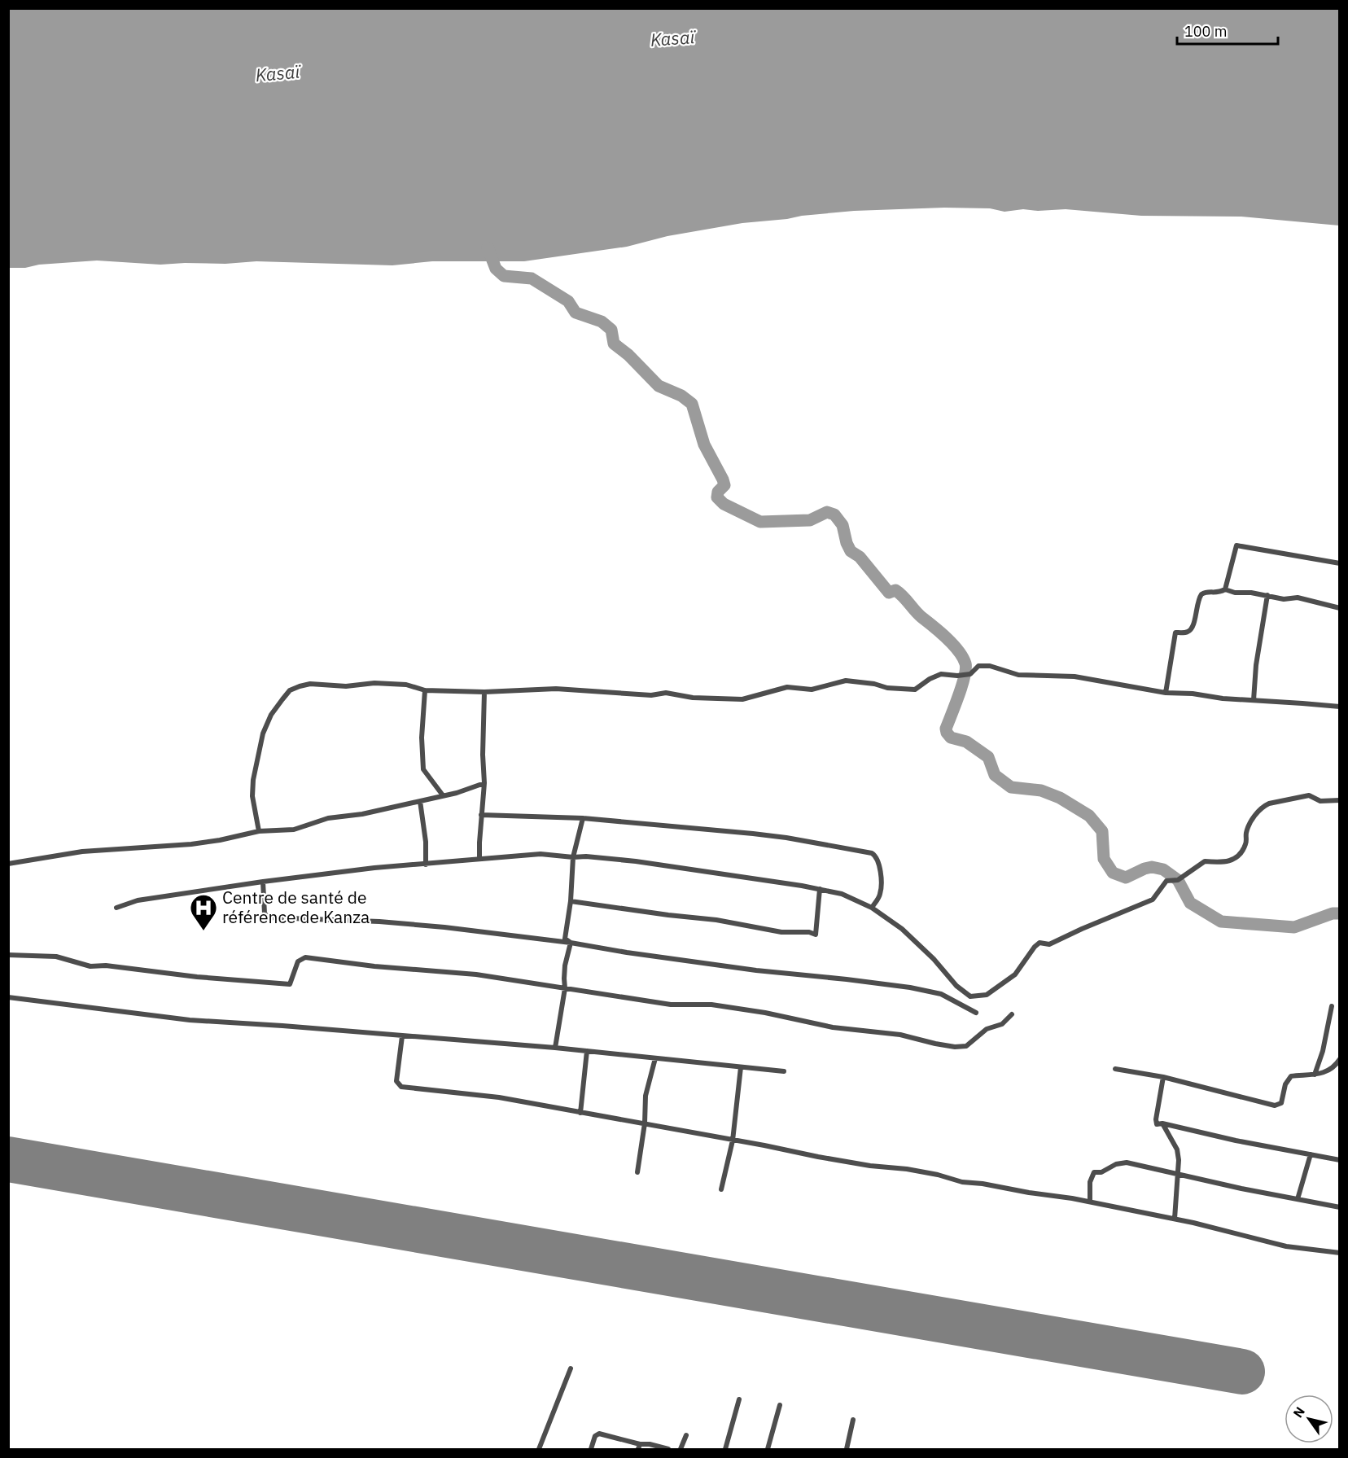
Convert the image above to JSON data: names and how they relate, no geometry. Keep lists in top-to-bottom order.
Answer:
{
  "water": ["Kasaï"],
  "places": {
    "hospital": ["Centre de santé de référence de Kanza"]
  },
  "scale_bar": "100 m",
  "north": "top left"
}
